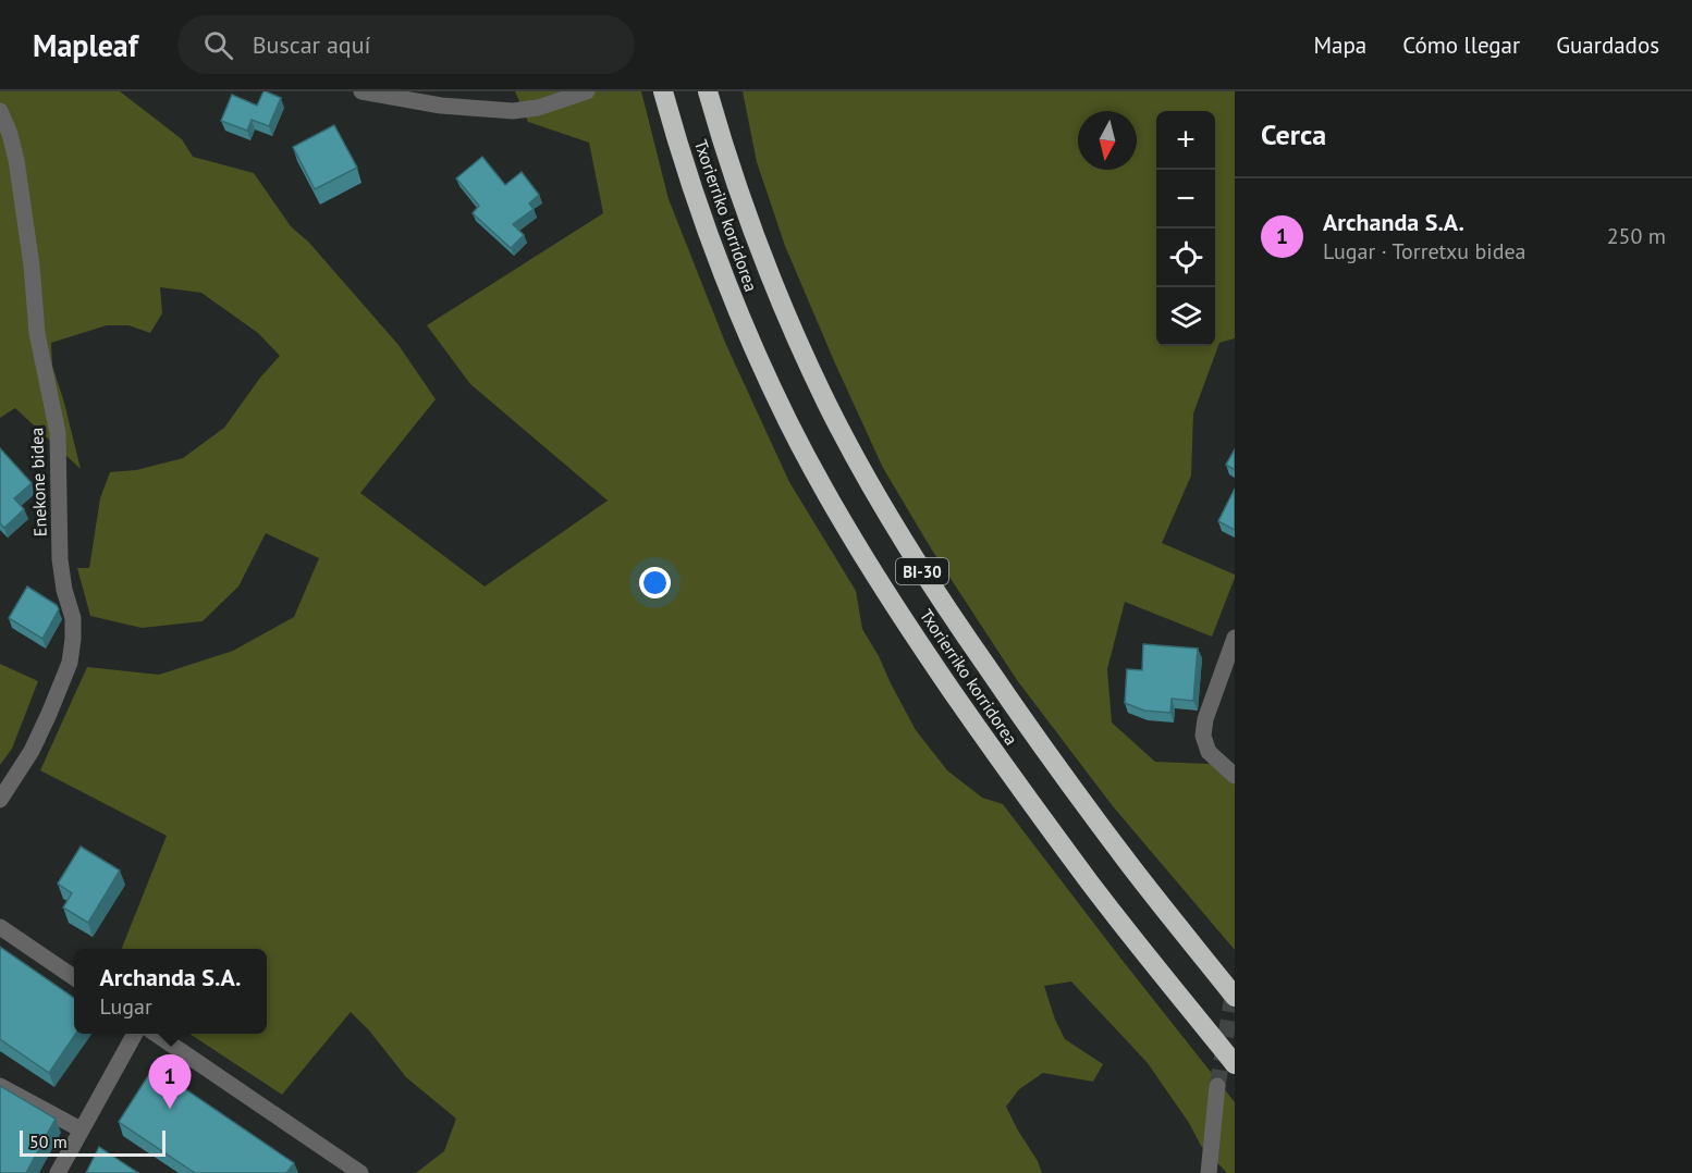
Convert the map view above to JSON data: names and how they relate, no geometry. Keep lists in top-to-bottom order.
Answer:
{
  "streets": {
    "highway": ["Txorierriko korridorea", "BI-30"],
    "street": ["Enekone bidea"]
  },
  "scale_bar": "50 m",
  "north": "bottom",
  "page": {
    "header": "Mapleaf",
    "search": "Buscar aquí",
    "nav": ["Mapa", "Cómo llegar", "Guardados"],
    "heading": "Cerca",
    "map_buttons": ["+", "−"],
    "list": [
      {
        "mark": "1",
        "name": "Archanda S.A.",
        "note": "Lugar · Torretxu bidea",
        "value": "250 m"
      }
    ],
    "popup": ["Archanda S.A.", "Lugar"],
    "pins": "1",
    "scale": "50 m"
  }
}
